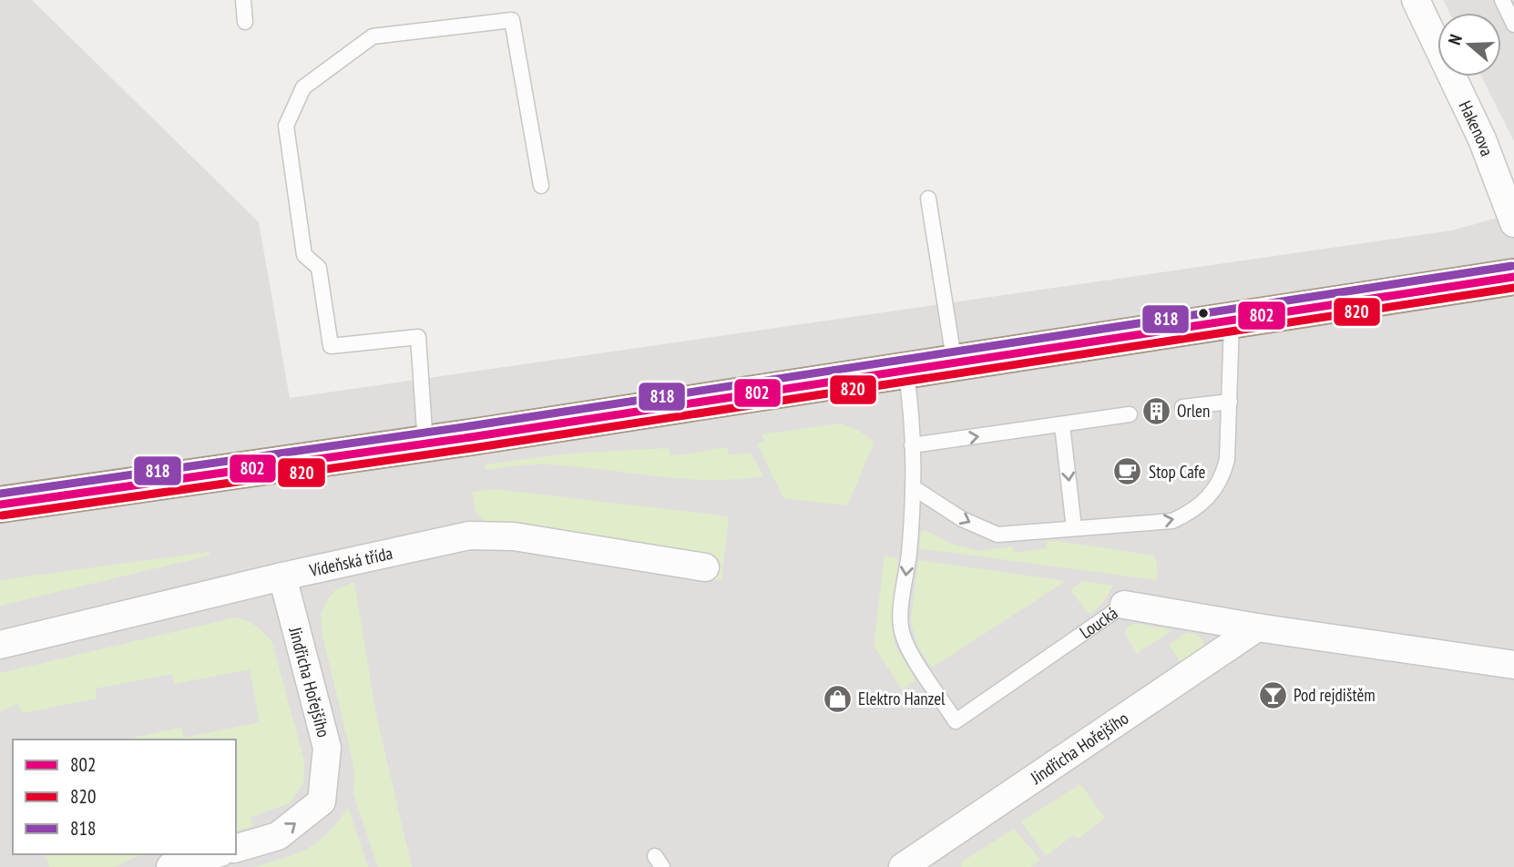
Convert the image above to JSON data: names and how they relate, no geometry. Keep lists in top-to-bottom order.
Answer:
{
  "streets": {
    "street": [
      "Hakenova",
      "Vídeňská třída",
      "Loucká",
      "Jindřicha Hořejšího"
    ]
  },
  "crossings": [
    ["Vídeňská třída", "Jindřicha Hořejšího"],
    ["Loucká", "Jindřicha Hořejšího"]
  ],
  "one_way": ["Jindřicha Hořejšího"],
  "places": {
    "building": ["Orlen"],
    "cafe": ["Stop Cafe"],
    "bar": ["Pod rejdištěm"],
    "shop": ["Elektro Hanzel"]
  },
  "lines": ["transit line 818", "transit line 802", "transit line 820"],
  "legend": ["802", "820", "818"],
  "north": "left"
}
